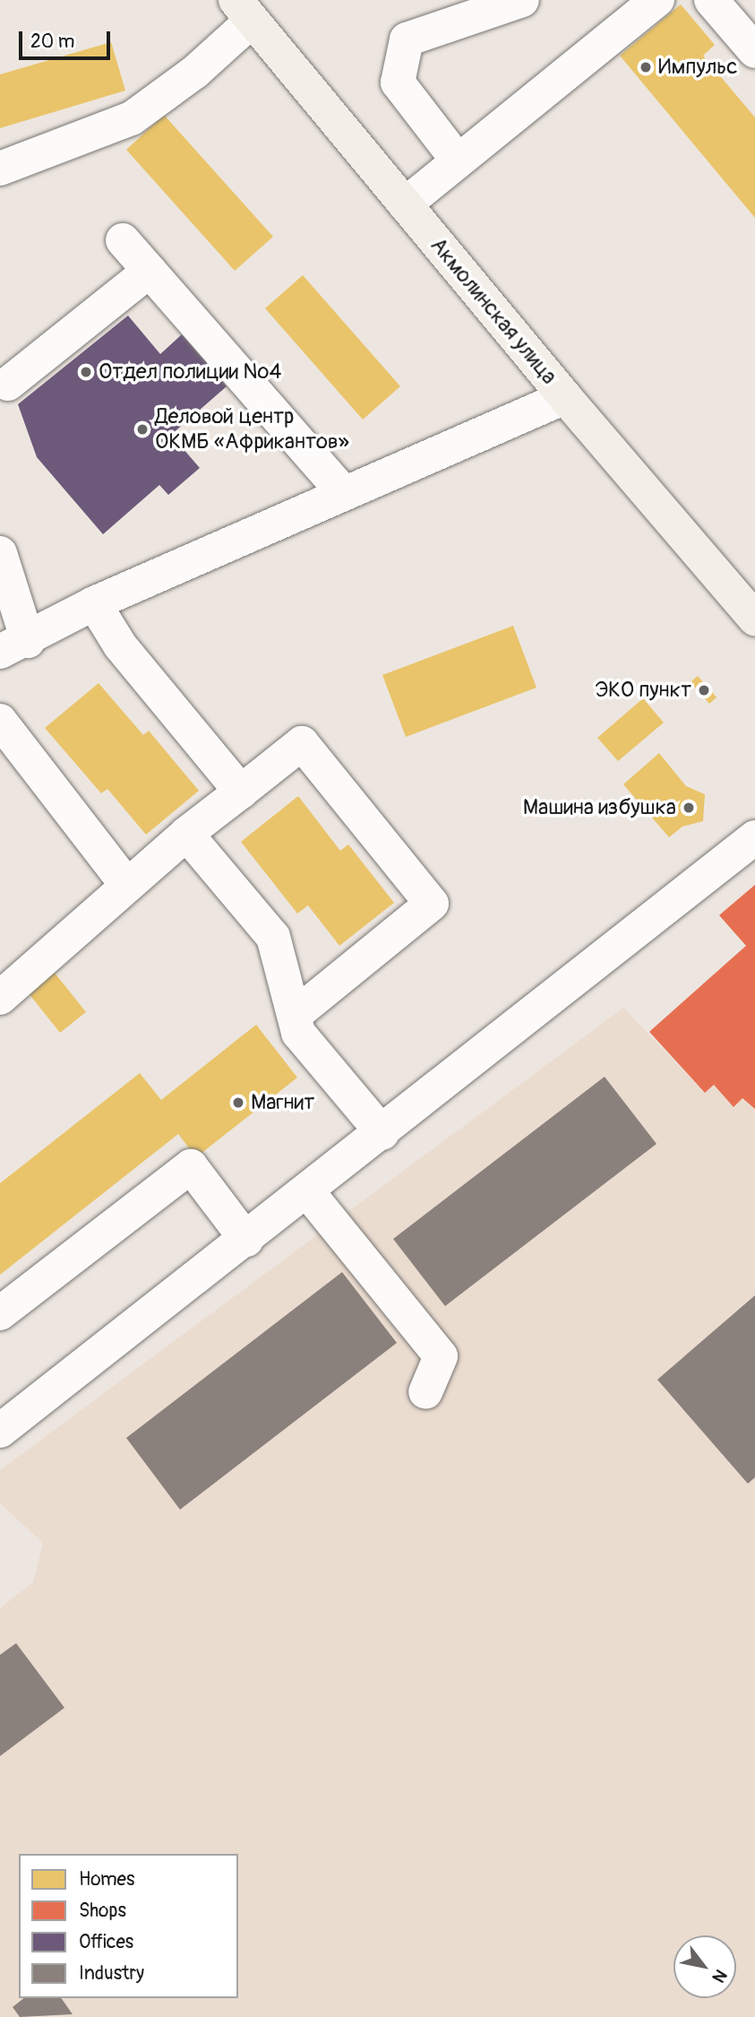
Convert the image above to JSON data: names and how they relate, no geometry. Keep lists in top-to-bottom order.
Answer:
{
  "streets": {
    "main road": ["Акмолинская улица"]
  },
  "places": [
    "Импульс",
    "Отдел полиции №4",
    "Деловой центр ОКМБ «Африкантов»",
    "ЭКО пункт",
    "Машина избушка",
    "Магнит"
  ],
  "legend": [
    "Homes",
    "Shops",
    "Offices",
    "Industry"
  ],
  "scale_bar": "20 m",
  "north": "bottom right"
}
